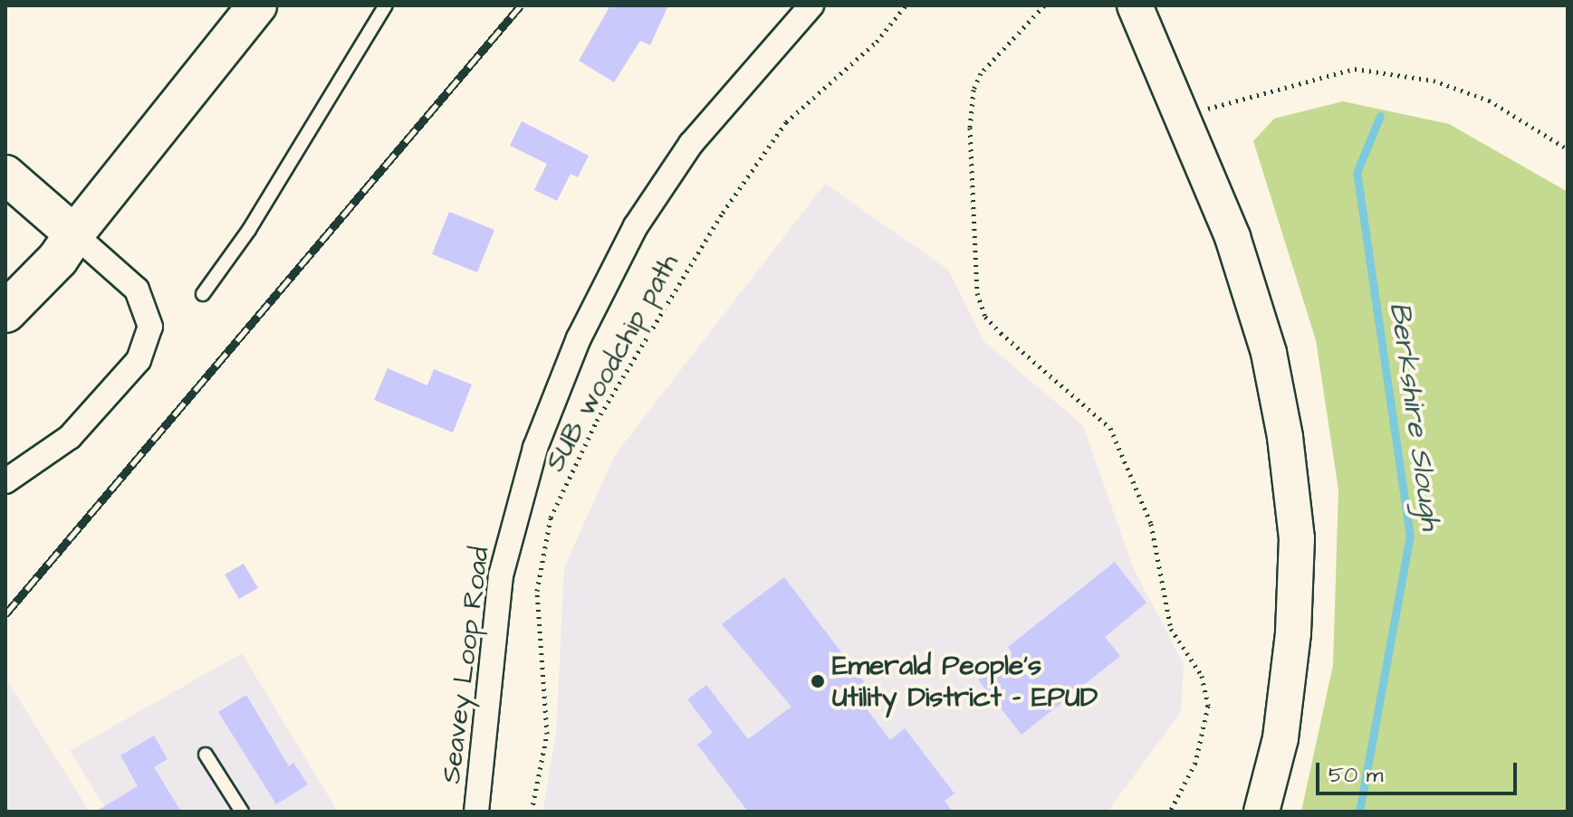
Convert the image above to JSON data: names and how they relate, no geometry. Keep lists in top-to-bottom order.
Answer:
{
  "streets": {
    "street": ["Seavey Loop Road"],
    "path": ["SUB woodchip path"]
  },
  "water": ["Berkshire Slough"],
  "places": ["Emerald People's Utility District - EPUD"],
  "scale_bar": "50 m"
}
